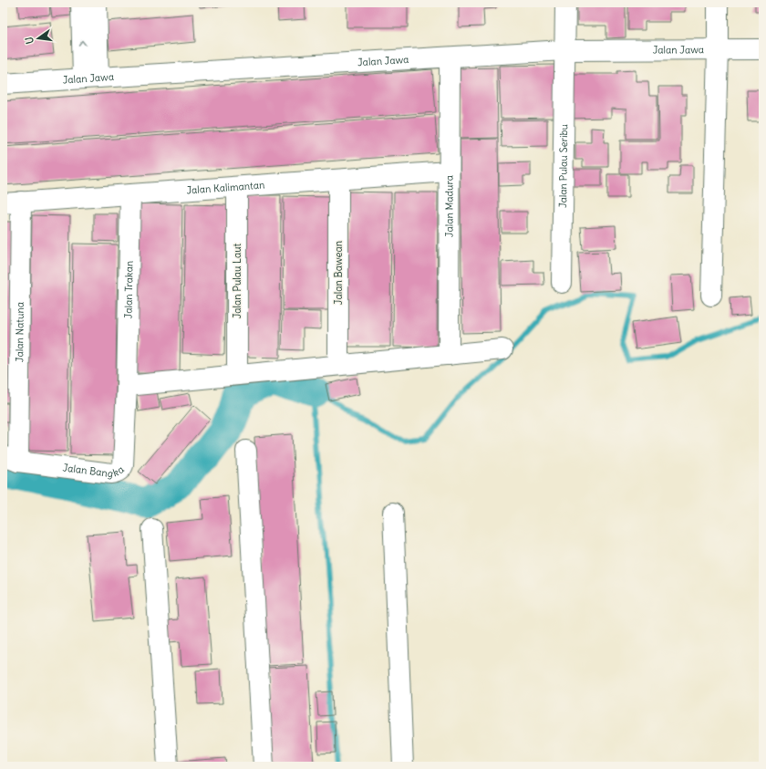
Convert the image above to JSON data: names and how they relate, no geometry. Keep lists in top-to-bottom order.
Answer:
{
  "streets": {
    "street": [
      "Jalan Jawa",
      "Jalan Pulau Seribu",
      "Jalan Kalimantan",
      "Jalan Madura",
      "Jalan Bawean",
      "Jalan Pulau Laut",
      "Jalan Trakan",
      "Jalan Natuna",
      "Jalan Bangka"
    ]
  },
  "crossings": [
    ["Jalan Jawa", "Jalan Pulau Seribu"],
    ["Jalan Jawa", "Jalan Madura"],
    ["Jalan Kalimantan", "Jalan Madura"],
    ["Jalan Kalimantan", "Jalan Bawean"],
    ["Jalan Kalimantan", "Jalan Pulau Laut"],
    ["Jalan Kalimantan", "Jalan Trakan"],
    ["Jalan Kalimantan", "Jalan Natuna"],
    ["Jalan Trakan", "Jalan Bangka"],
    ["Jalan Natuna", "Jalan Bangka"]
  ],
  "north": "left"
}
